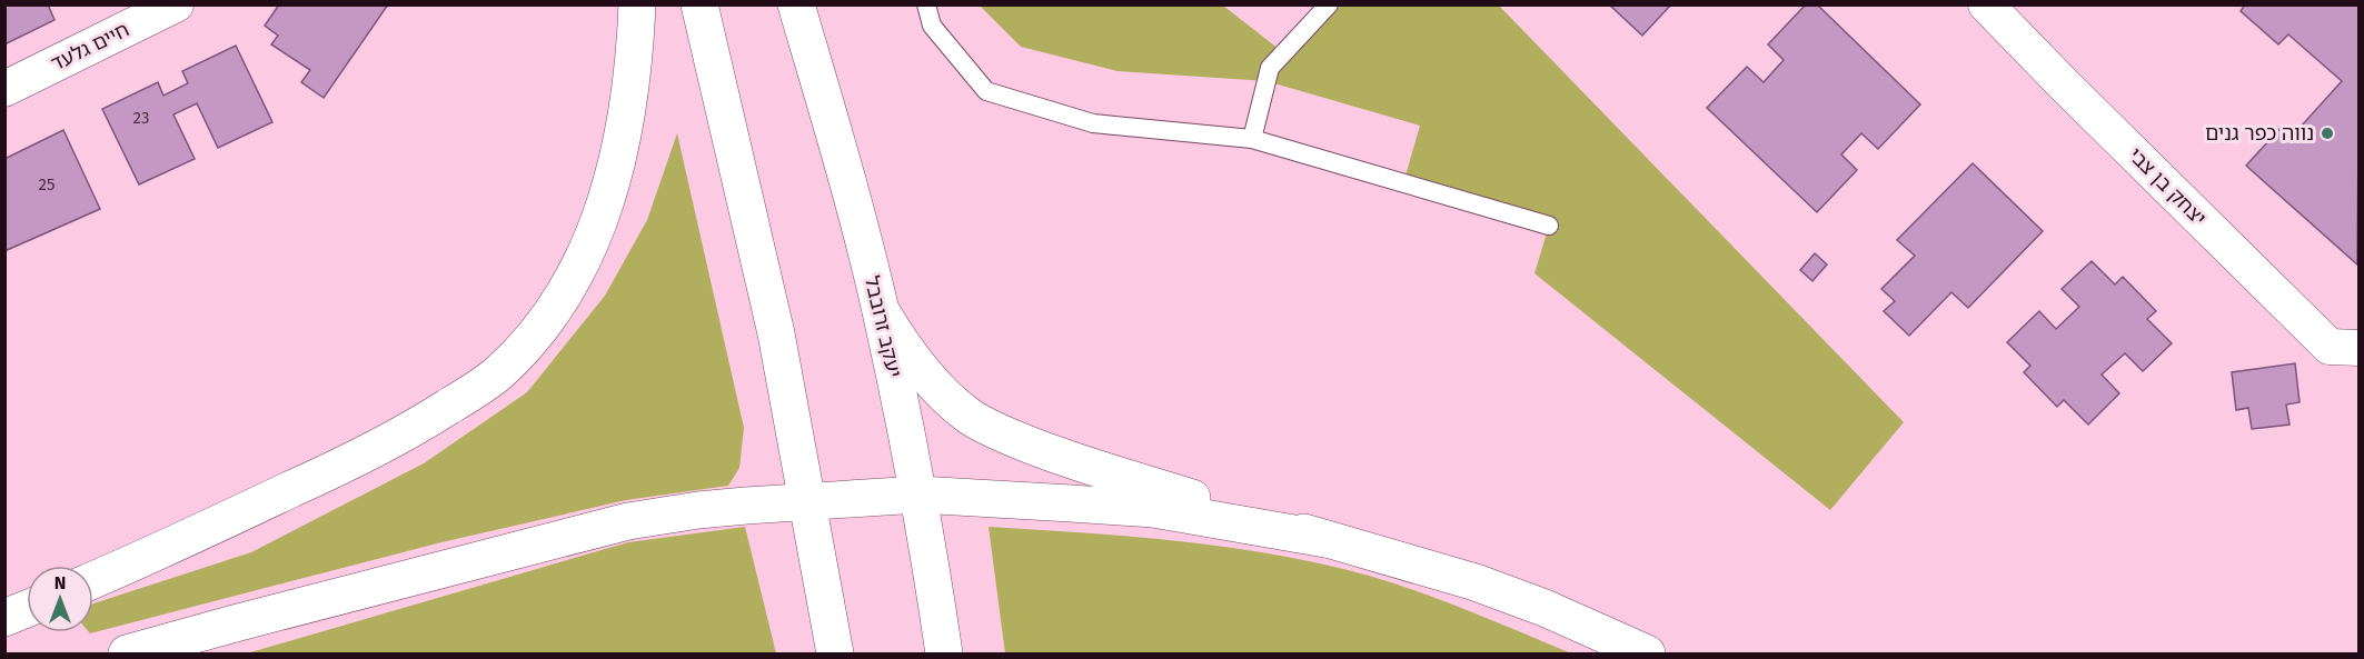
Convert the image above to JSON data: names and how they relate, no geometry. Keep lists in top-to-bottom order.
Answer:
{
  "streets": {
    "main road": ["יעקב זרובבל"],
    "street": ["חיים גלעד", "יצחק בן צבי"]
  },
  "places": ["נווה כפר גנים"],
  "house_numbers": ["23", "25"],
  "north": "top"
}
